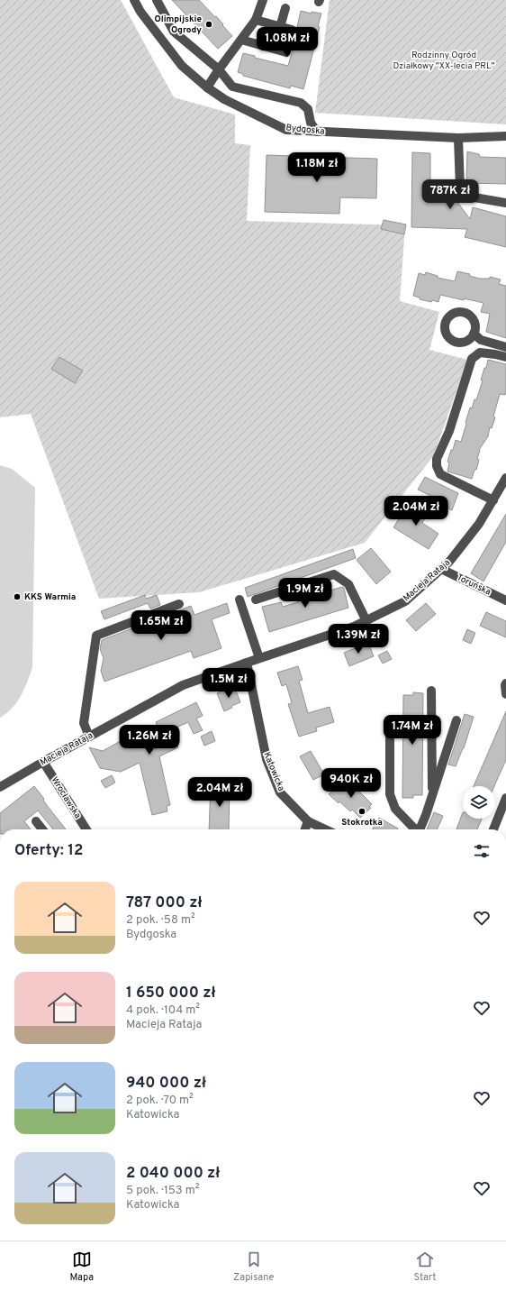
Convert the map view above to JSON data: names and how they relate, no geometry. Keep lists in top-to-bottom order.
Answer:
{
  "streets": {
    "street": [
      "Bydgoska",
      "Macieja Rataja",
      "Toruńska",
      "Katowicka",
      "Wrocławska"
    ]
  },
  "crossings": [
    ["Macieja Rataja", "Toruńska"],
    ["Macieja Rataja", "Katowicka"],
    ["Macieja Rataja", "Wrocławska"]
  ],
  "parks": ["Rodzinny Ogród Działkowy \"XX-lecia PRL\""],
  "places": ["Olimpijskie Ogrody", "KKS Warmia", "Stokrotka"],
  "page": {
    "price": [
      "1.08M zł",
      "1.18M zł",
      "787K zł",
      "2.04M zł",
      "1.9M zł",
      "1.65M zł",
      "1.39M zł",
      "1.5M zł",
      "1.74M zł",
      "1.26M zł",
      "940K zł",
      "2.04M zł"
    ],
    "heading": "Oferty: 12",
    "list": [
      {
        "name": "787 000 zł",
        "note": "2 pok. · 58 m² · Bydgoska"
      },
      {
        "name": "1 650 000 zł",
        "note": "4 pok. · 104 m² · Macieja Rataja"
      },
      {
        "name": "940 000 zł",
        "note": "2 pok. · 70 m² · Katowicka"
      },
      {
        "name": "2 040 000 zł",
        "note": "5 pok. · 153 m² · Katowicka"
      }
    ],
    "tabs": ["Mapa", "Zapisane", "Start"]
  }
}
